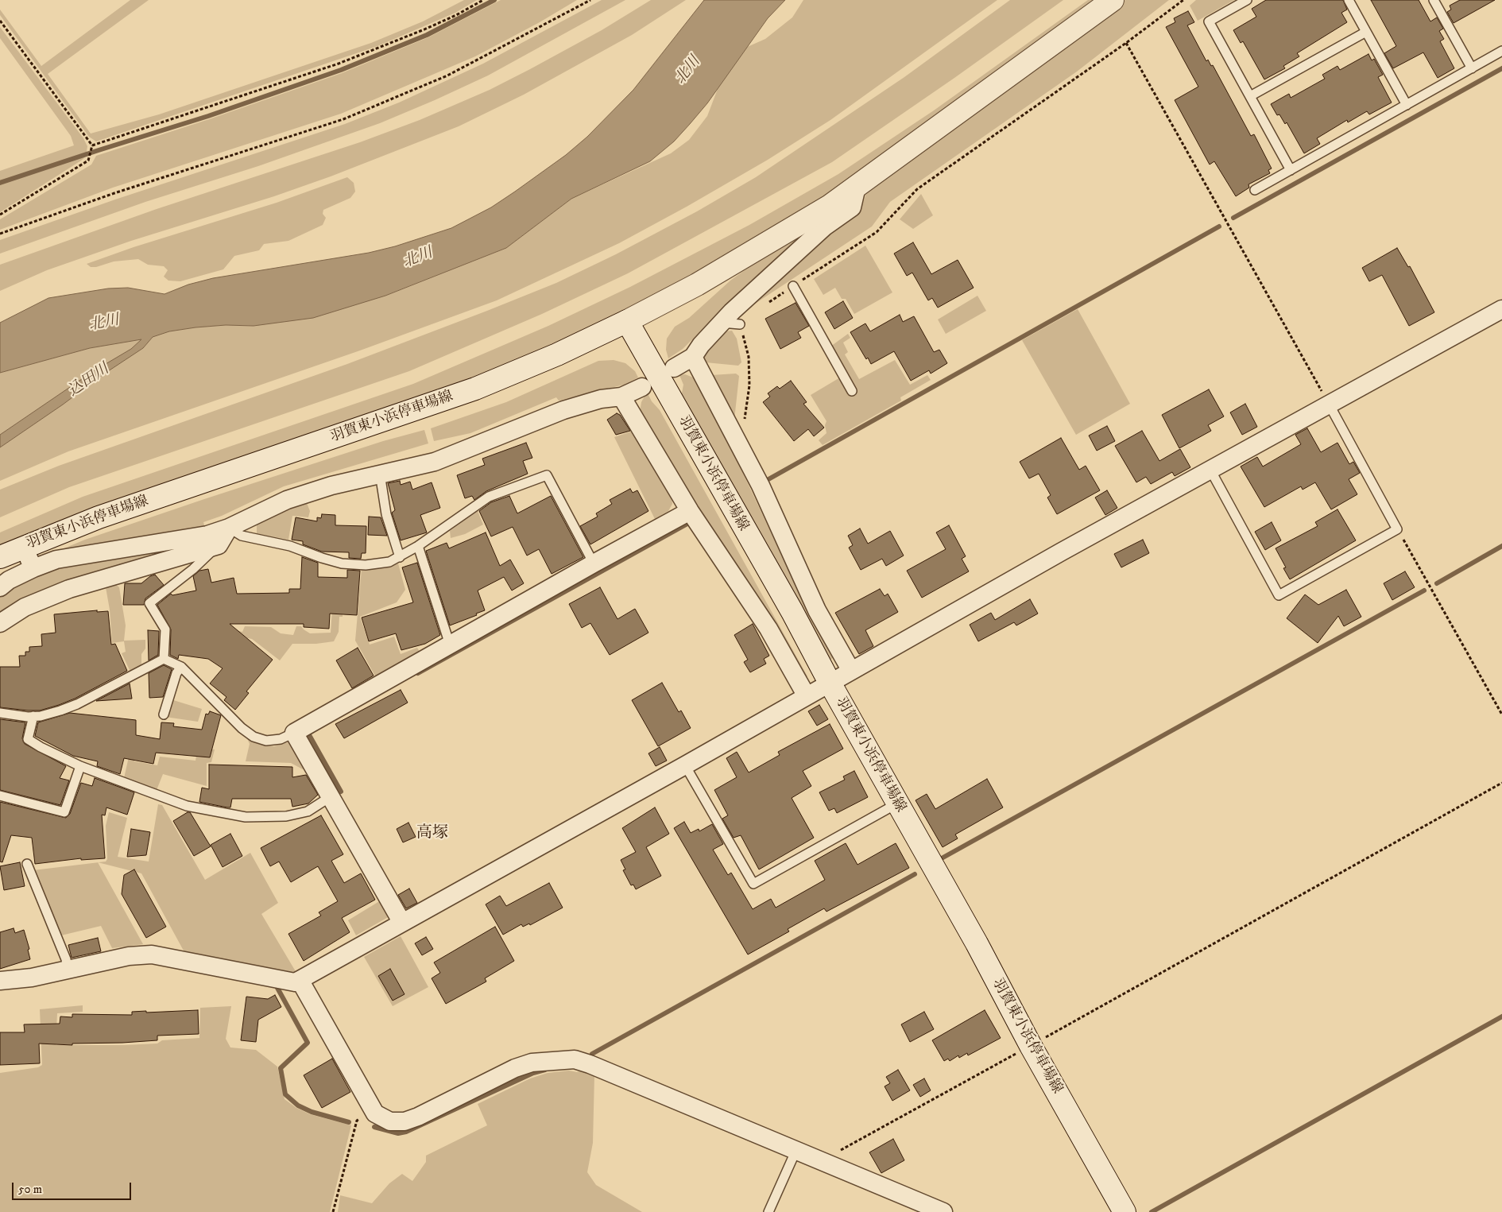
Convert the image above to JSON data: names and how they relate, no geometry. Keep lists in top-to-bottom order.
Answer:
{
  "streets": {
    "main road": ["羽賀東小浜停車場線"]
  },
  "districts": ["高塚"],
  "water": ["北川", "込田川"],
  "scale_bar": "50 m"
}
